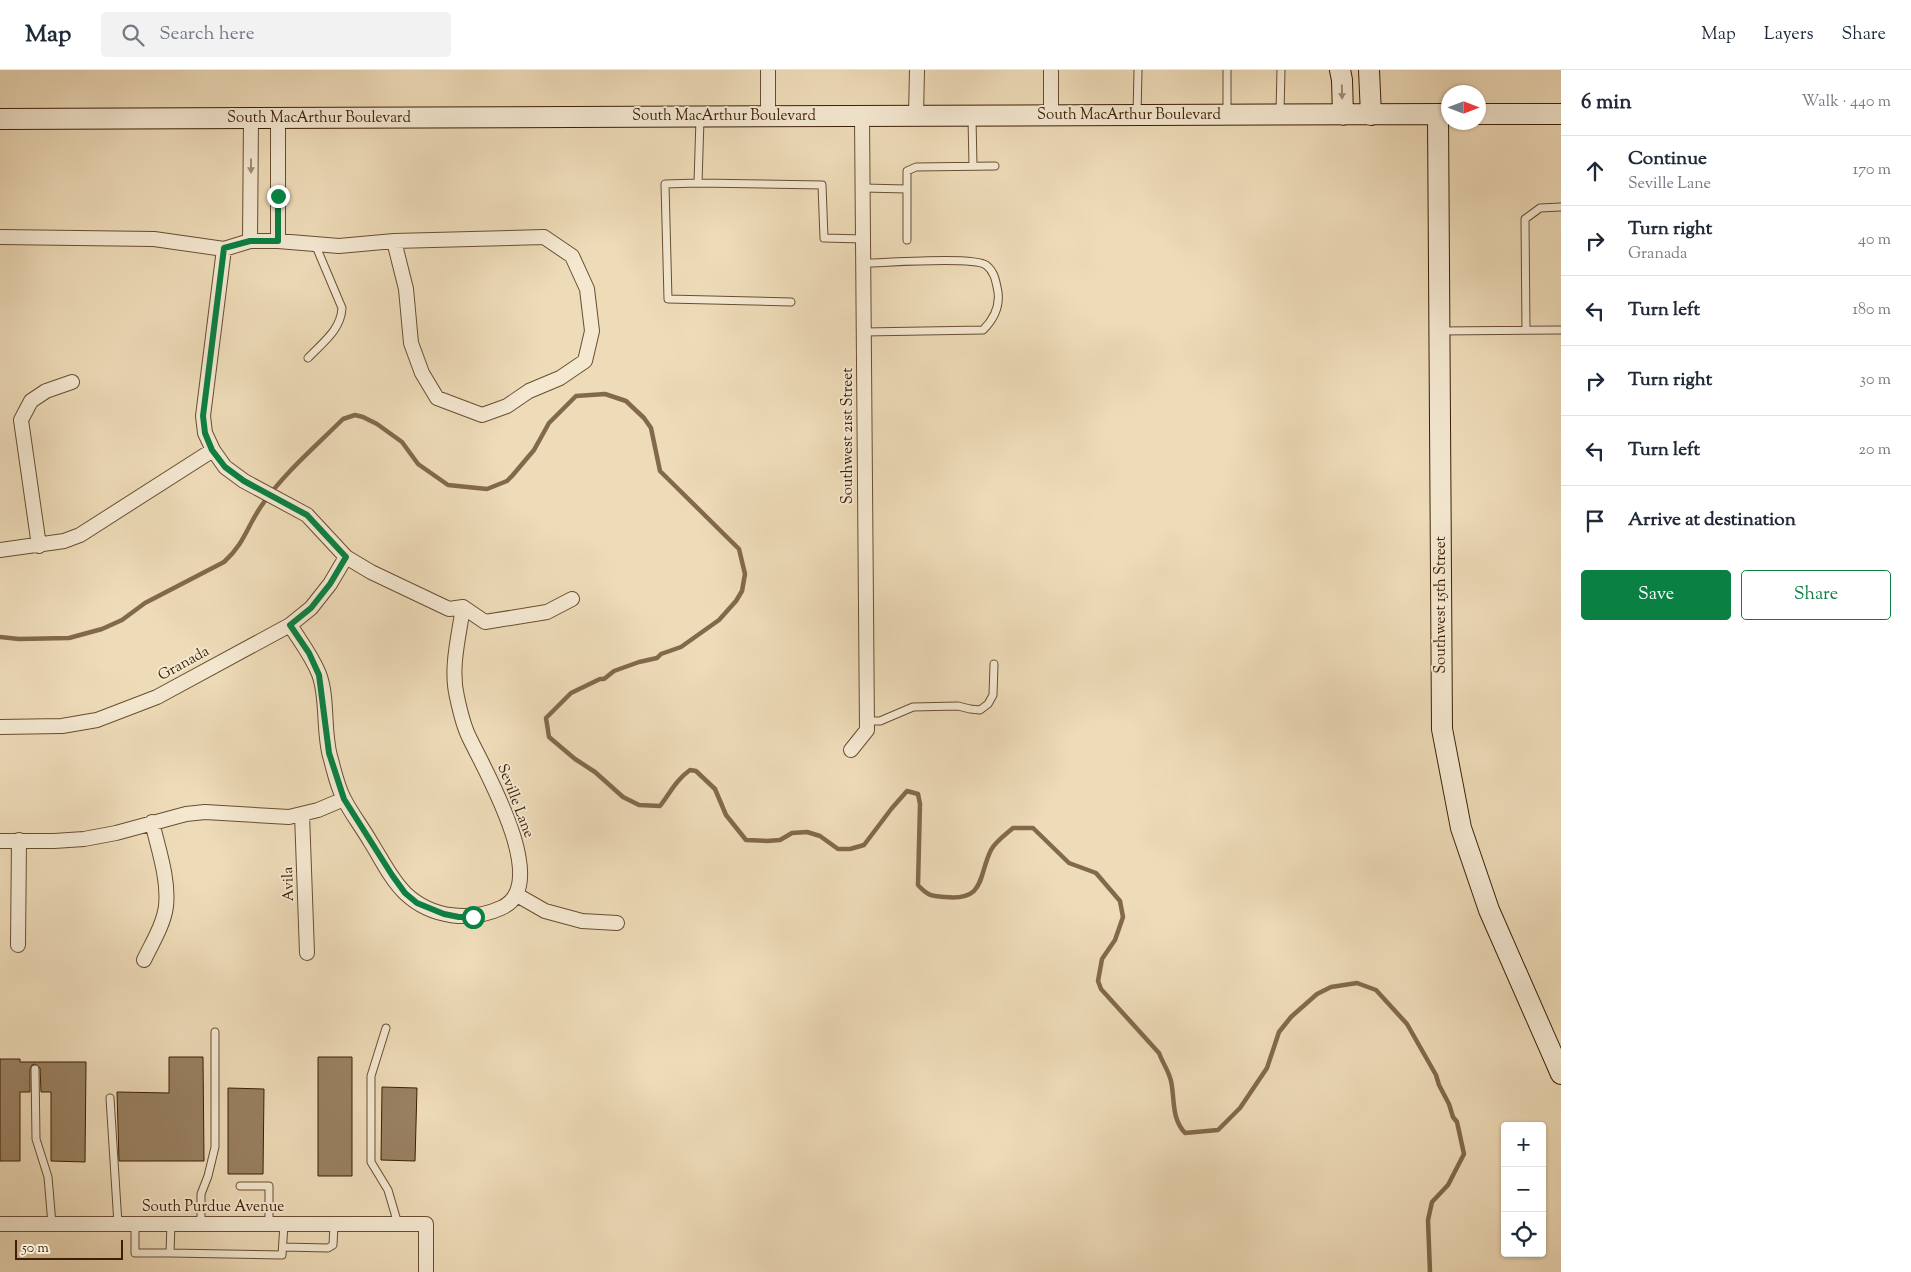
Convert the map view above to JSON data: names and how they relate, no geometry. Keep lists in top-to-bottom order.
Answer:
{
  "streets": {
    "main road": ["South MacArthur Boulevard", "Southwest 15th Street"],
    "street": [
      "Southwest 21st Street",
      "Granada",
      "Seville Lane",
      "Avila",
      "South Purdue Avenue"
    ]
  },
  "crossings": [
    ["South MacArthur Boulevard", "Southwest 21st Street"]
  ],
  "scale_bar": "50 m",
  "north": "right",
  "page": {
    "header": "Map",
    "search": "Search here",
    "nav": ["Map", "Layers", "Share"],
    "heading": ["6 min", "Walk · 440 m"],
    "list": [
      ["Continue", "Seville Lane", "170 m"],
      ["Turn right", "Granada", "40 m"],
      ["Turn left", "180 m"],
      ["Turn right", "30 m"],
      ["Turn left", "20 m"],
      "Arrive at destination"
    ],
    "buttons": ["Save", "Share"],
    "map_buttons": ["+", "−"],
    "scale": "50 m"
  }
}
